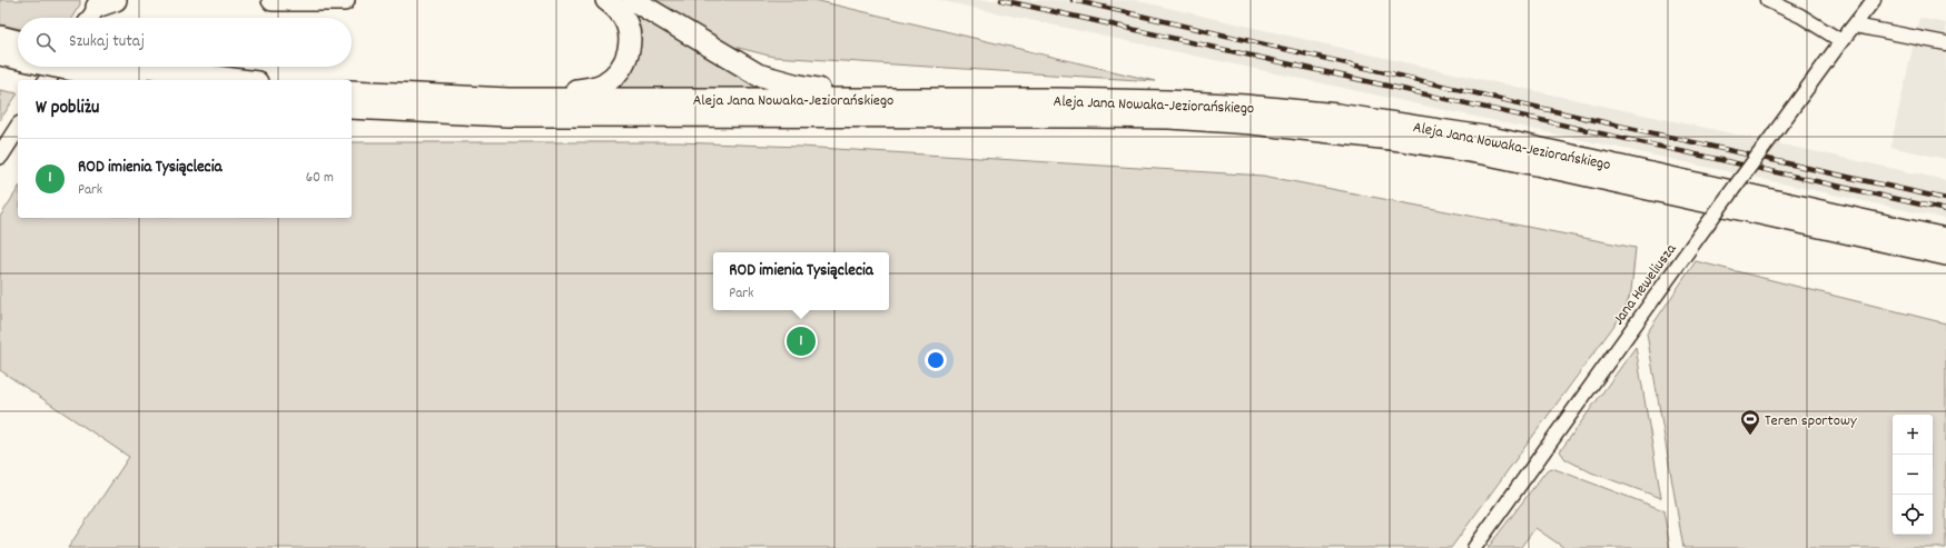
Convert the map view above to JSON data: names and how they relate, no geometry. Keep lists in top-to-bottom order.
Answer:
{
  "streets": {
    "main road": ["Aleja Jana Nowaka-Jeziorańskiego"],
    "street": ["Jana Heweliusza"]
  },
  "places": {
    "sports": ["Teren sportowy"]
  },
  "page": {
    "search": "Szukaj tutaj",
    "heading": "W pobliżu",
    "list": [
      {
        "mark": "1",
        "name": "ROD imienia Tysiąclecia",
        "note": "Park",
        "value": "60 m"
      }
    ],
    "popup": ["ROD imienia Tysiąclecia", "Park"],
    "pins": "1",
    "map_buttons": ["+", "−"]
  }
}
